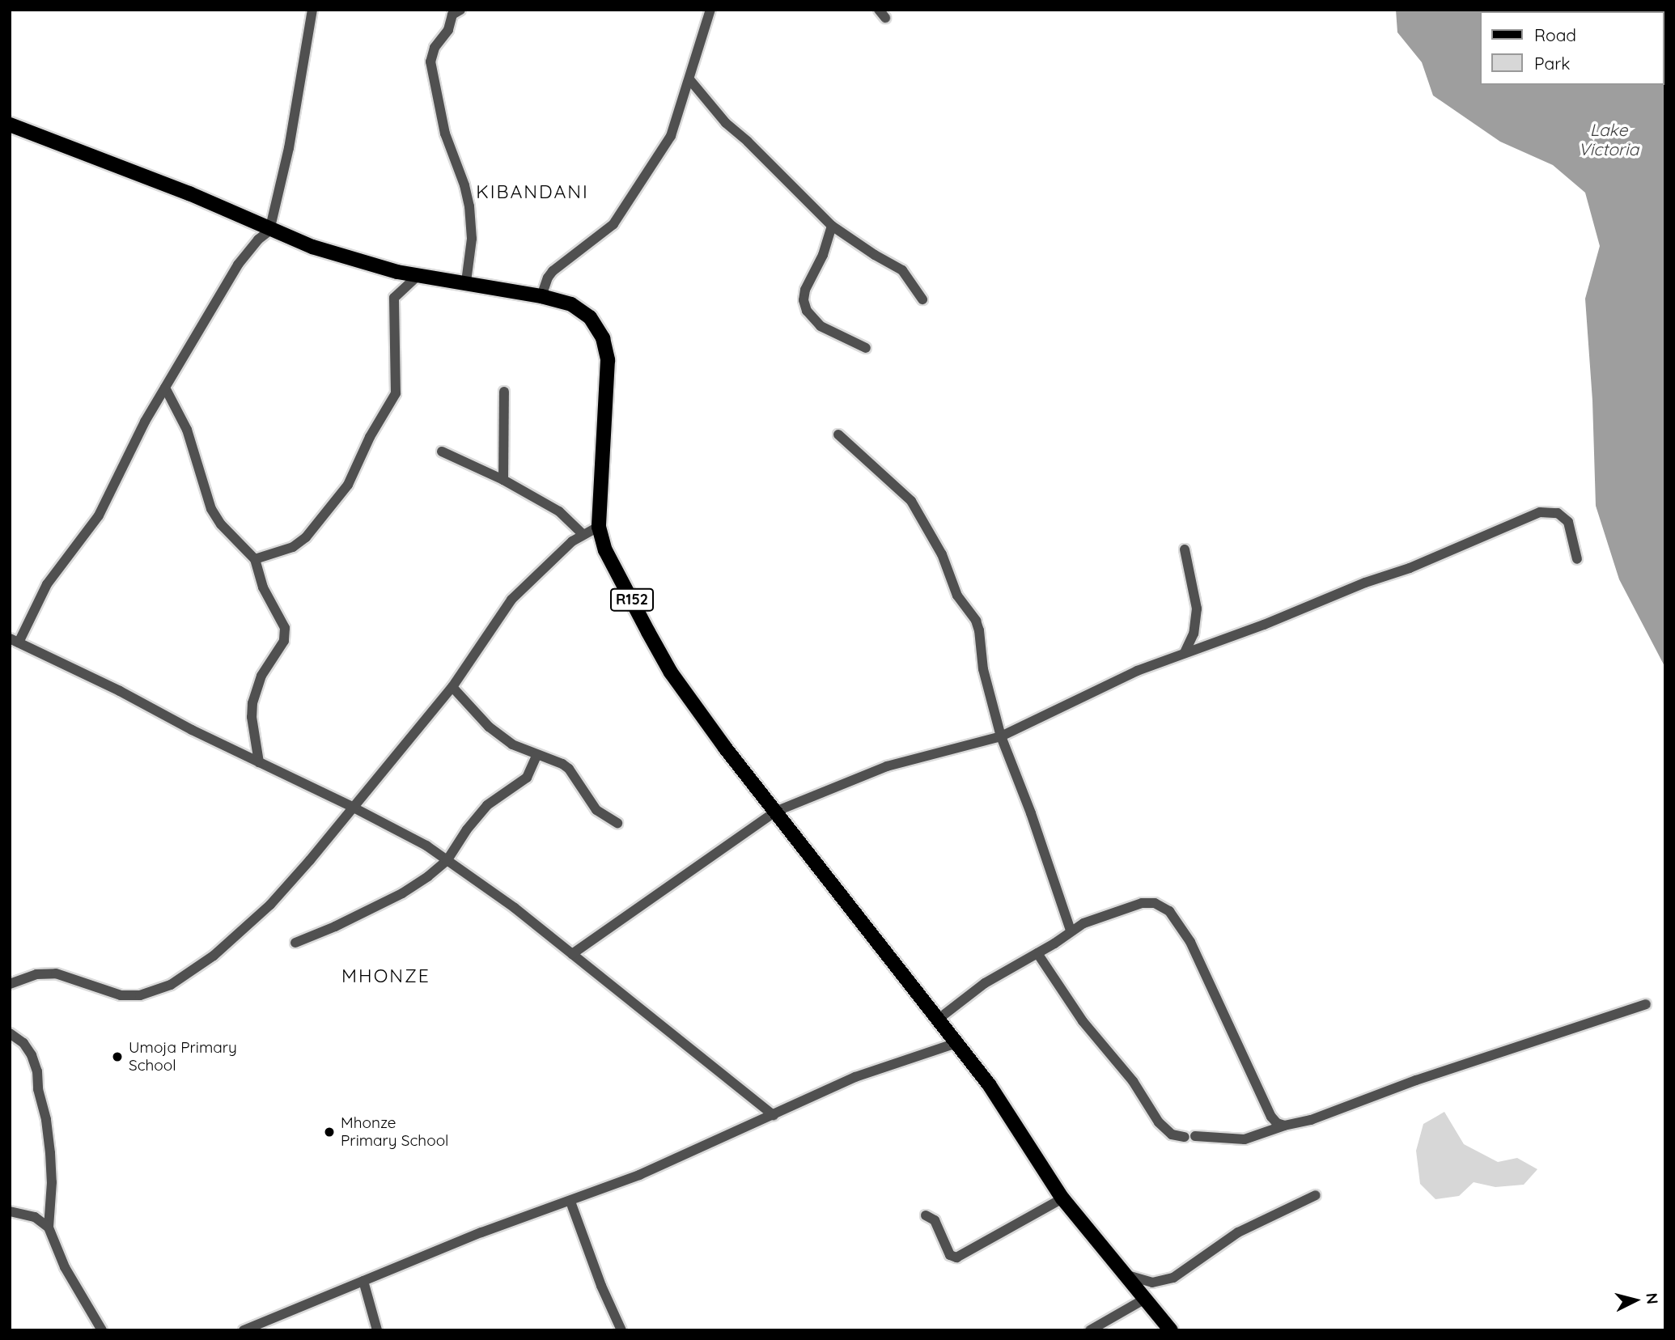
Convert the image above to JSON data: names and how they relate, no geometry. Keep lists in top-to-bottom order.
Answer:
{
  "streets": {
    "main road": ["R152"]
  },
  "districts": ["KIBANDANI", "MHONZE"],
  "water": ["Lake Victoria"],
  "places": ["Umoja Primary School", "Mhonze Primary School"],
  "legend": ["Road", "Park"],
  "north": "right"
}
